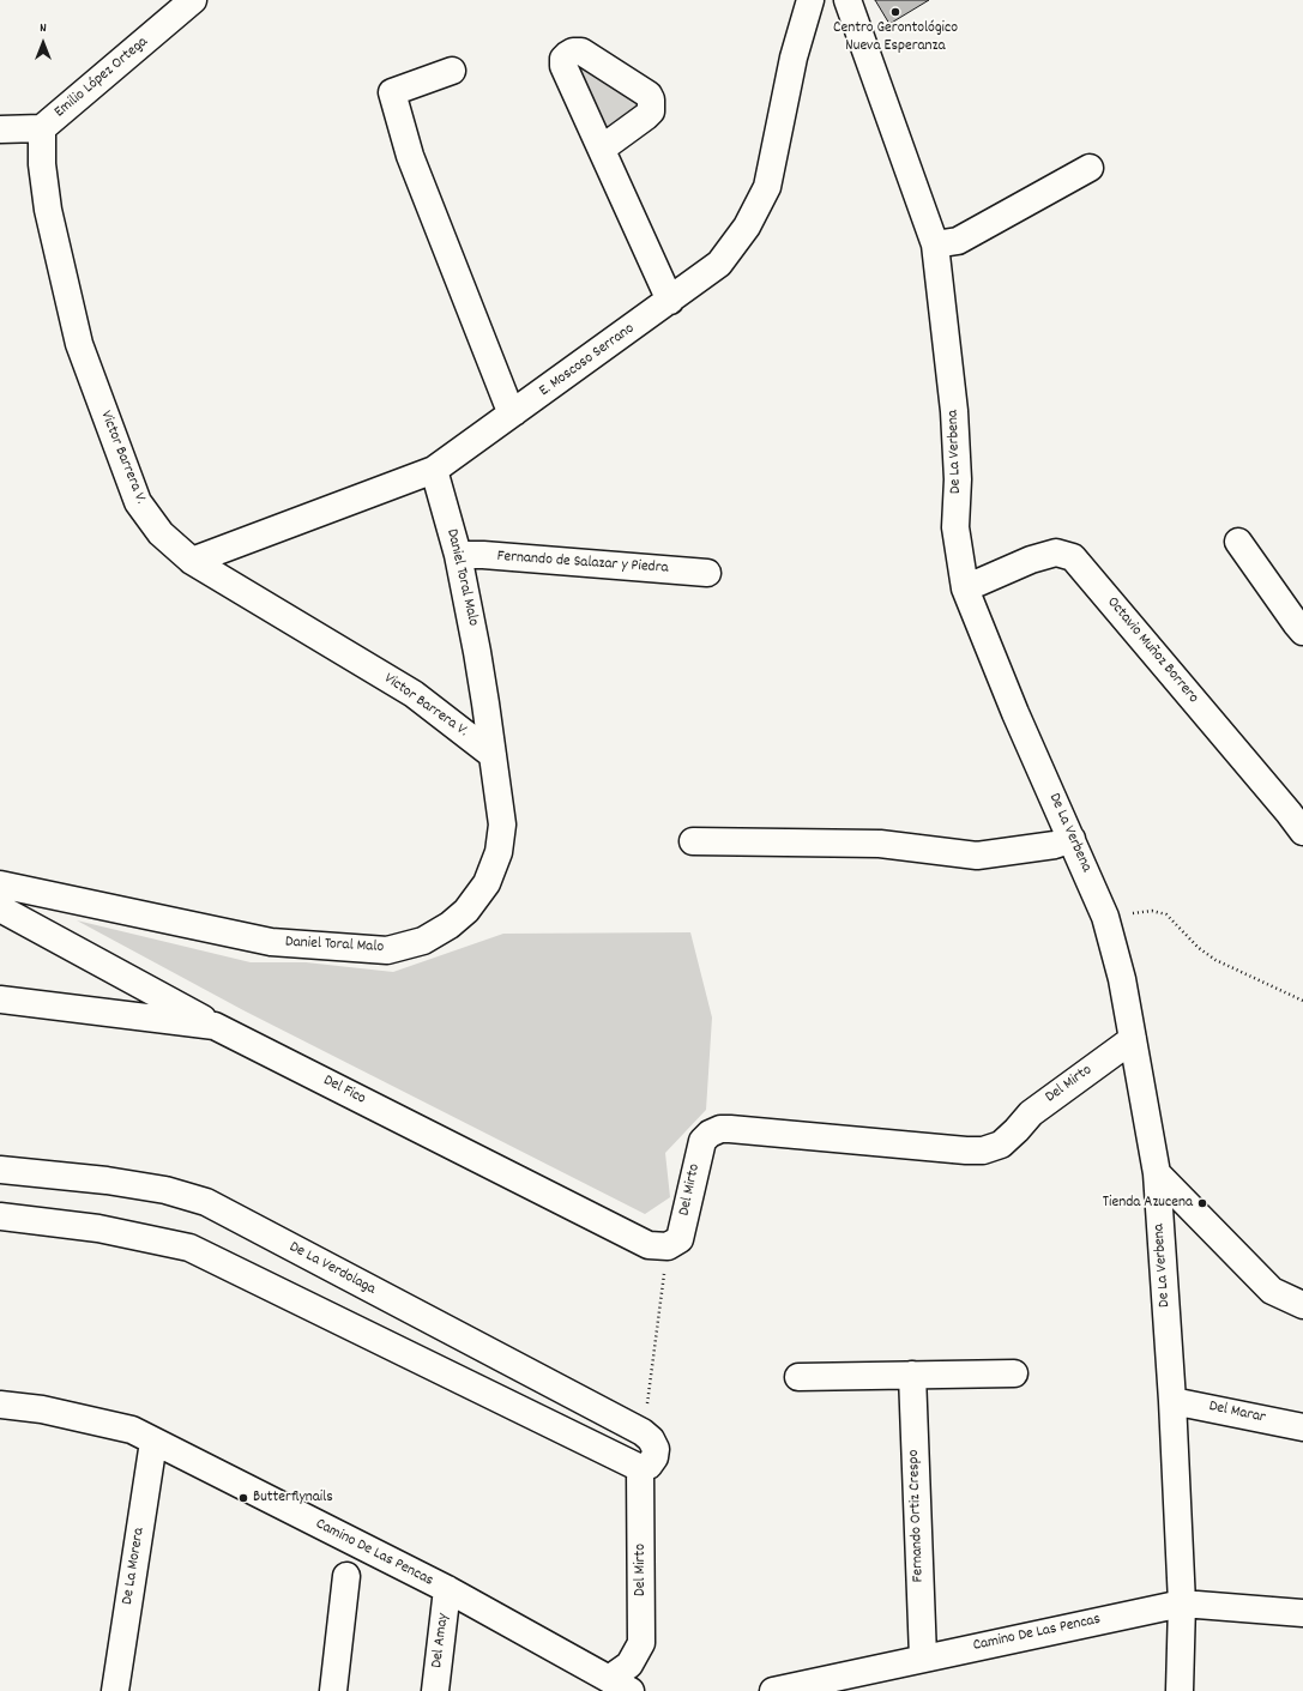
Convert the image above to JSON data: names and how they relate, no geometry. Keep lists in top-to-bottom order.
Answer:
{
  "streets": {
    "street": [
      "Emilio López Ortega",
      "E. Moscoso Serrano",
      "De La Verbena",
      "Victor Barrera V.",
      "Fernando de Salazar y Piedra",
      "Daniel Toral Malo",
      "Octavio Muñoz Borrero",
      "Del Mirto",
      "Del Fico",
      "De La Verdolaga",
      "Del Marar",
      "Fernando Ortiz Crespo",
      "Camino De Las Pencas",
      "De La Morera",
      "Del Amay"
    ]
  },
  "crossings": [
    ["Emilio López Ortega", "Victor Barrera V."],
    ["E. Moscoso Serrano", "Victor Barrera V."],
    ["E. Moscoso Serrano", "Daniel Toral Malo"],
    ["De La Verbena", "Octavio Muñoz Borrero"],
    ["De La Verbena", "Del Mirto"],
    ["De La Verbena", "Del Marar"],
    ["De La Verbena", "Camino De Las Pencas"],
    ["Victor Barrera V.", "Daniel Toral Malo"],
    ["Fernando de Salazar y Piedra", "Daniel Toral Malo"],
    ["Del Mirto", "Del Fico"],
    ["Del Mirto", "Camino De Las Pencas"],
    ["Fernando Ortiz Crespo", "Camino De Las Pencas"],
    ["Camino De Las Pencas", "De La Morera"],
    ["Camino De Las Pencas", "Del Amay"]
  ],
  "places": ["Centro Gerontológico Nueva Esperanza", "Tienda Azucena", "Butterflynails"],
  "north": "top"
}
